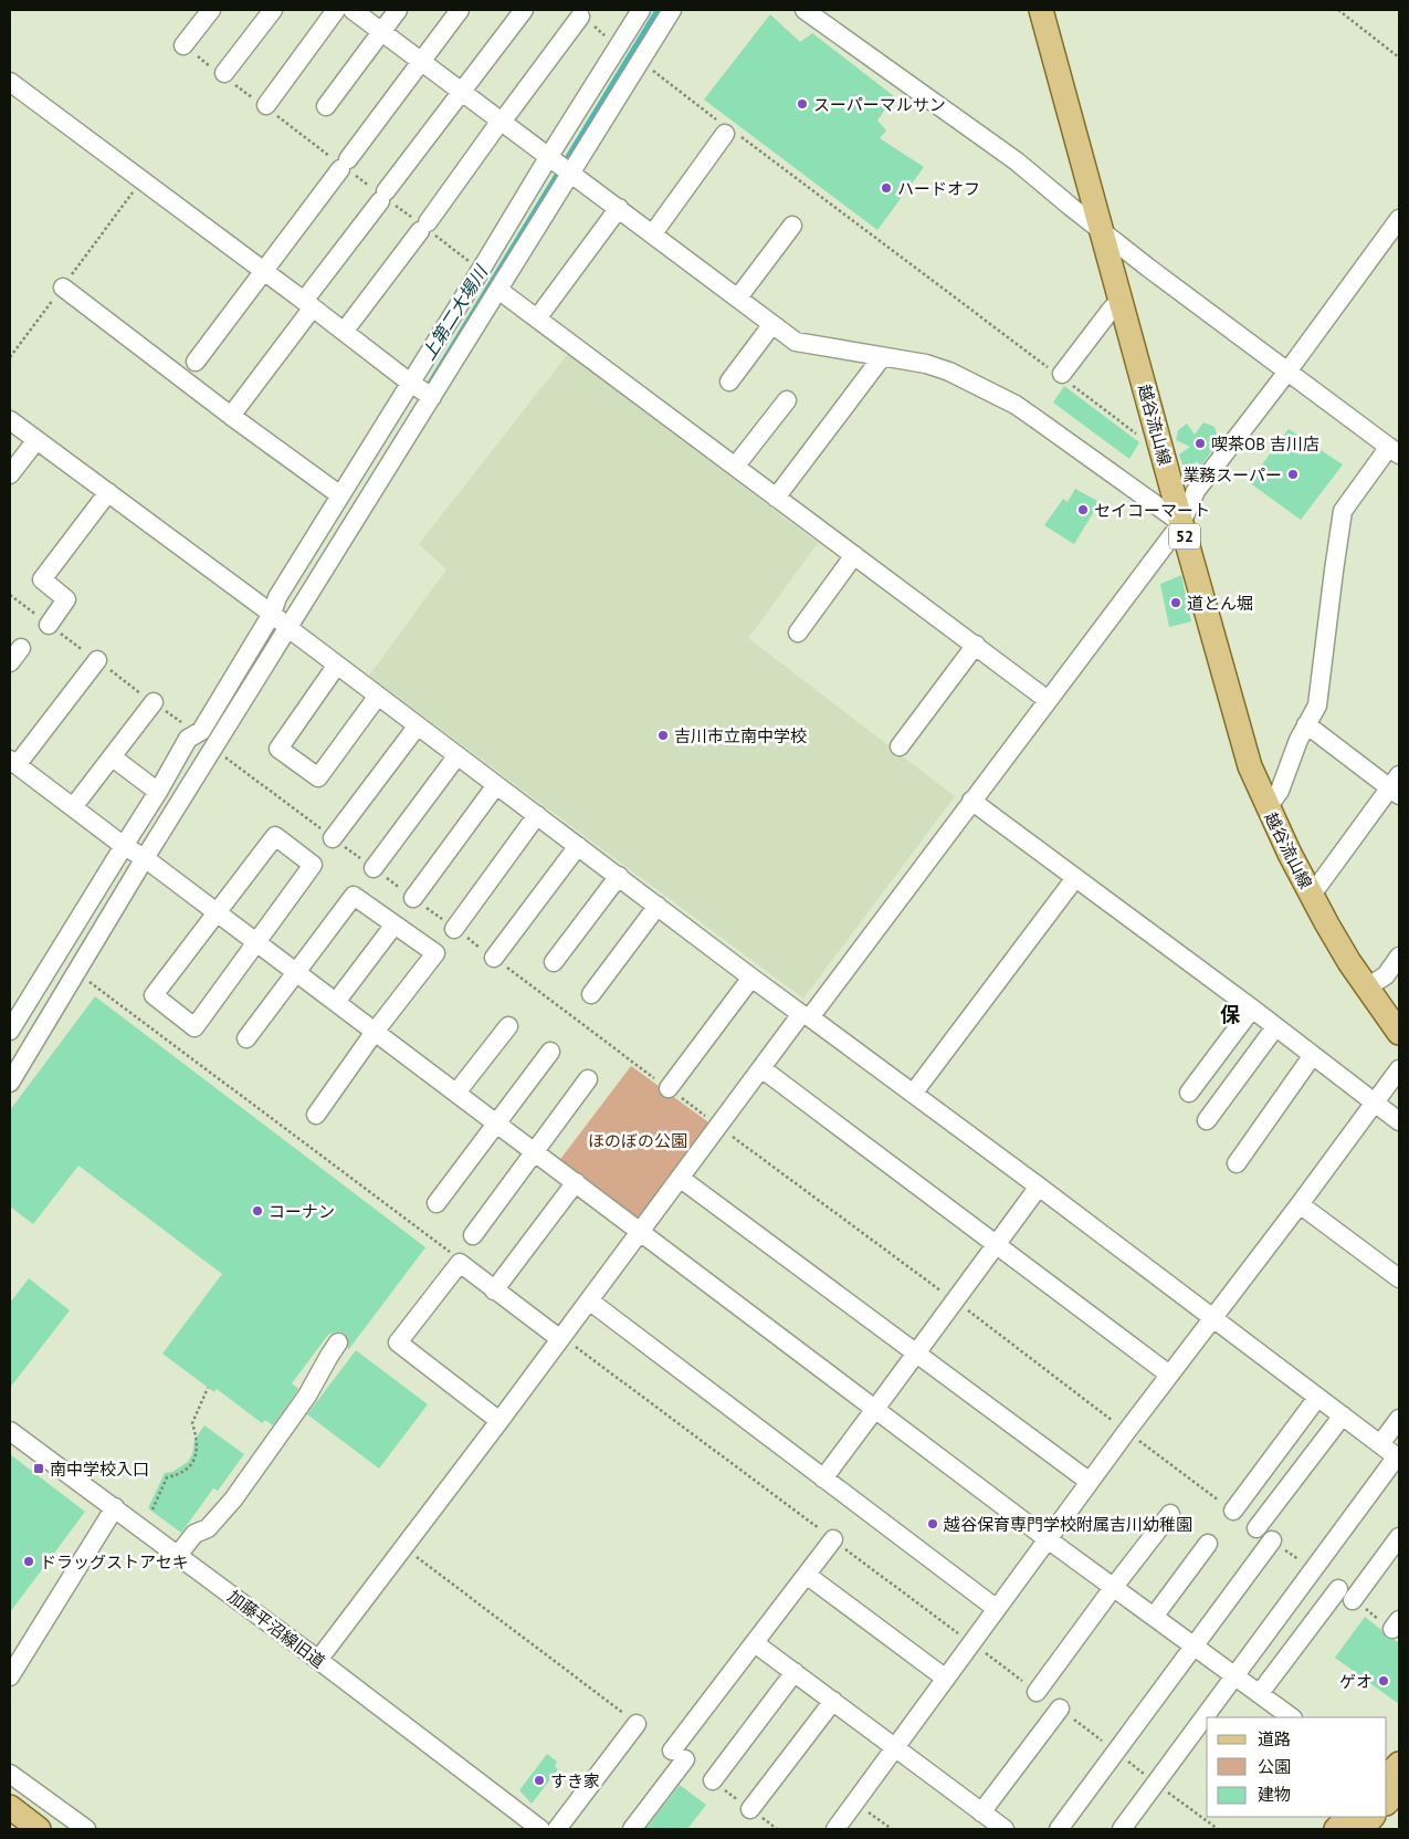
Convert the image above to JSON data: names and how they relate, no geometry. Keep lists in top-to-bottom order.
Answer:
{
  "streets": {
    "main road": ["越谷流山線", "52"],
    "street": ["加藤平沼線旧道"]
  },
  "districts": ["保"],
  "water": ["上第二大場川"],
  "parks": ["ほのぼの公園"],
  "places": {
    "other": [
      "スーパーマルサン",
      "ハードオフ",
      "喫茶OB 吉川店",
      "業務スーパー",
      "セイコーマート",
      "道とん堀",
      "吉川市立南中学校",
      "コーナン",
      "越谷保育専門学校附属吉川幼稚園",
      "ドラッグストアセキ",
      "ゲオ",
      "すき家"
    ],
    "transit": ["南中学校入口"]
  },
  "legend": ["道路", "公園", "建物"]
}
